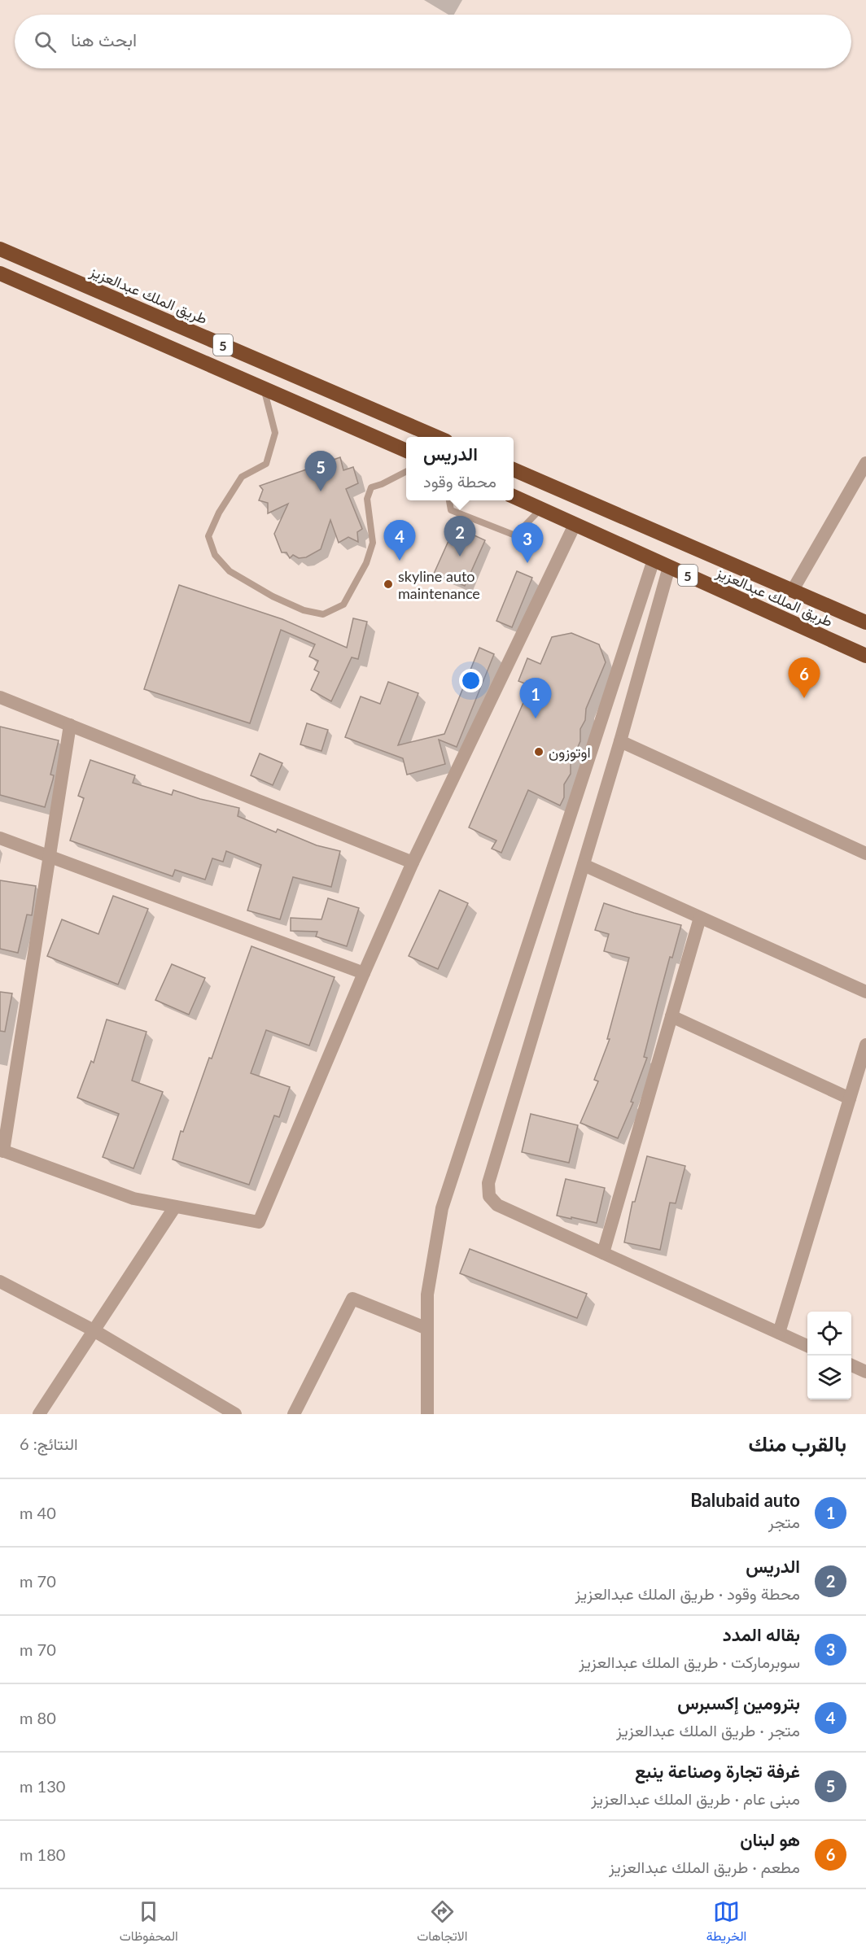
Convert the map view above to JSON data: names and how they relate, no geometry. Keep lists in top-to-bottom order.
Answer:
{
  "streets": {
    "highway": ["طريق الملك عبدالعزيز", "5"]
  },
  "places": ["skyline auto maintenance", "اوتوزون"],
  "page": {
    "search": "ابحث هنا",
    "popup": ["الدريس", "محطة وقود"],
    "pins": [
      "5",
      "2",
      "4",
      "3",
      "6",
      "1"
    ],
    "heading": ["بالقرب منك", "النتائج: 6"],
    "list": [
      {
        "mark": "1",
        "name": "Balubaid auto",
        "note": "متجر",
        "value": "40 m"
      },
      {
        "mark": "2",
        "name": "الدريس",
        "note": "محطة وقود · طريق الملك عبدالعزيز",
        "value": "70 m"
      },
      {
        "mark": "3",
        "name": "بقاله المدد",
        "note": "سوبرماركت · طريق الملك عبدالعزيز",
        "value": "70 m"
      },
      {
        "mark": "4",
        "name": "بترومين إكسبرس",
        "note": "متجر · طريق الملك عبدالعزيز",
        "value": "80 m"
      },
      {
        "mark": "5",
        "name": "غرفة تجارة وصناعة ينبع",
        "note": "مبنى عام · طريق الملك عبدالعزيز",
        "value": "130 m"
      },
      {
        "mark": "6",
        "name": "هو لبنان",
        "note": "مطعم · طريق الملك عبدالعزيز",
        "value": "180 m"
      }
    ],
    "nav": ["الخريطة", "الاتجاهات", "المحفوظات"]
  }
}
